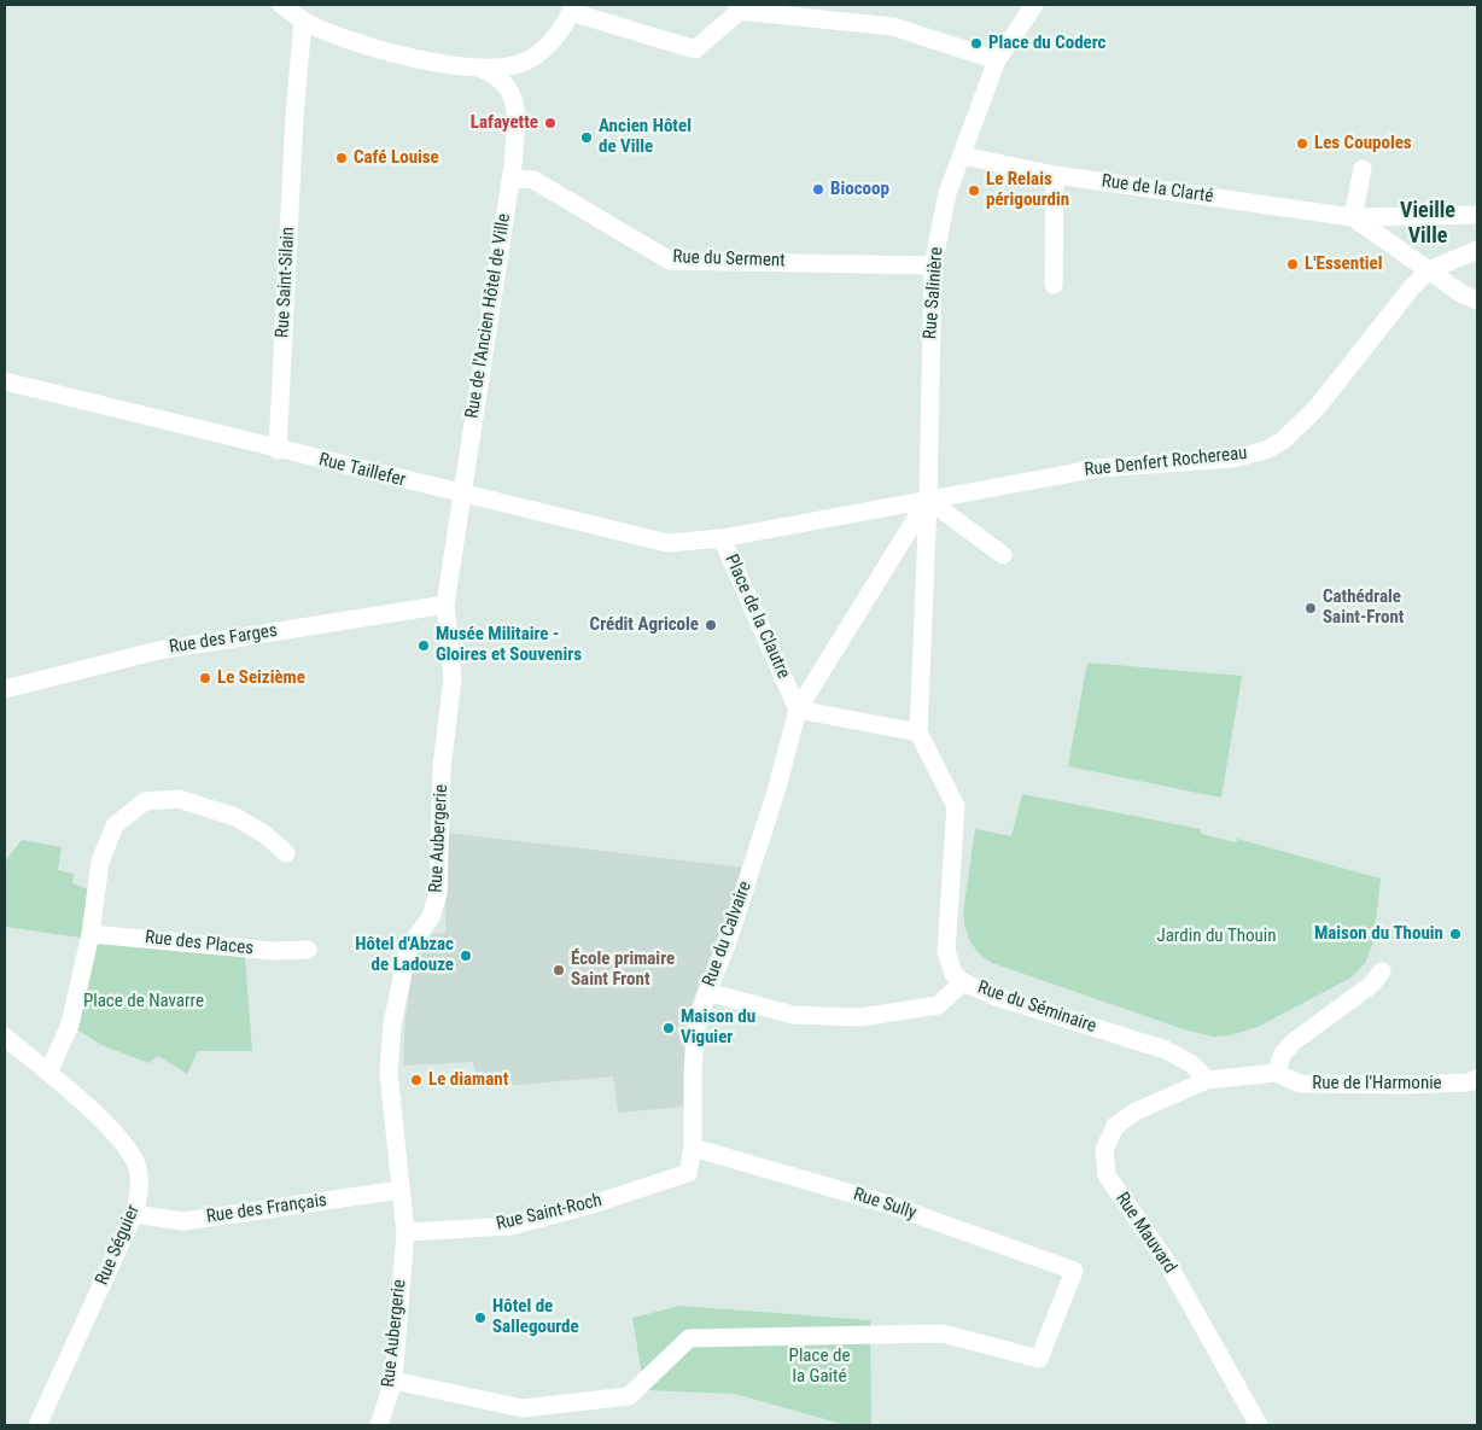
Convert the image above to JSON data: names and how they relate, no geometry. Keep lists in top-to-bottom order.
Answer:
{
  "streets": {
    "street": [
      "Rue de la Clarté",
      "Rue du Serment",
      "Rue Saint-Silain",
      "Rue Salinière",
      "Rue de l'Ancien Hôtel de Ville",
      "Rue Denfert Rochereau",
      "Rue Taillefer",
      "Place de la Clautre",
      "Rue des Farges",
      "Rue Aubergerie",
      "Rue du Calvaire",
      "Rue des Places",
      "Rue du Séminaire",
      "Rue de l'Harmonie",
      "Rue Sully",
      "Rue des Français",
      "Rue Saint-Roch",
      "Rue Mauvard",
      "Rue Séguier"
    ]
  },
  "crossings": [
    ["Rue de la Clarté", "Rue Salinière"],
    ["Rue du Serment", "Rue Salinière"],
    ["Rue du Serment", "Rue de l'Ancien Hôtel de Ville"],
    ["Rue Saint-Silain", "Rue Taillefer"],
    ["Rue Salinière", "Place de la Clautre"],
    ["Rue Salinière", "Rue du Calvaire"],
    ["Rue Salinière", "Rue du Séminaire"],
    ["Rue de l'Ancien Hôtel de Ville", "Rue Taillefer"],
    ["Rue de l'Ancien Hôtel de Ville", "Rue Aubergerie"],
    ["Rue Denfert Rochereau", "Place de la Clautre"],
    ["Rue Taillefer", "Place de la Clautre"],
    ["Rue Taillefer", "Rue Aubergerie"],
    ["Place de la Clautre", "Rue du Calvaire"],
    ["Rue des Farges", "Rue Aubergerie"],
    ["Rue Aubergerie", "Rue Sully"],
    ["Rue Aubergerie", "Rue des Français"],
    ["Rue Aubergerie", "Rue Saint-Roch"],
    ["Rue du Calvaire", "Rue Sully"],
    ["Rue du Calvaire", "Rue Saint-Roch"],
    ["Rue du Séminaire", "Rue de l'Harmonie"],
    ["Rue du Séminaire", "Rue Mauvard"],
    ["Rue de l'Harmonie", "Rue Mauvard"],
    ["Rue des Français", "Rue Séguier"]
  ],
  "districts": ["Vieille Ville"],
  "parks": ["Jardin du Thouin", "Place de Navarre", "Place de la Gaité"],
  "places": [
    "Place du Coderc",
    "Lafayette",
    "Ancien Hôtel de Ville",
    "Les Coupoles",
    "Café Louise",
    "Biocoop",
    "Le Relais périgourdin",
    "L'Essentiel",
    "Cathédrale Saint-Front",
    "Crédit Agricole",
    "Musée Militaire - Gloires et Souvenirs",
    "Le Seizième",
    "Maison du Thouin",
    "Hôtel d'Abzac de Ladouze",
    "École primaire Saint Front",
    "Maison du Viguier",
    "Le diamant",
    "Hôtel de Sallegourde"
  ]
}
